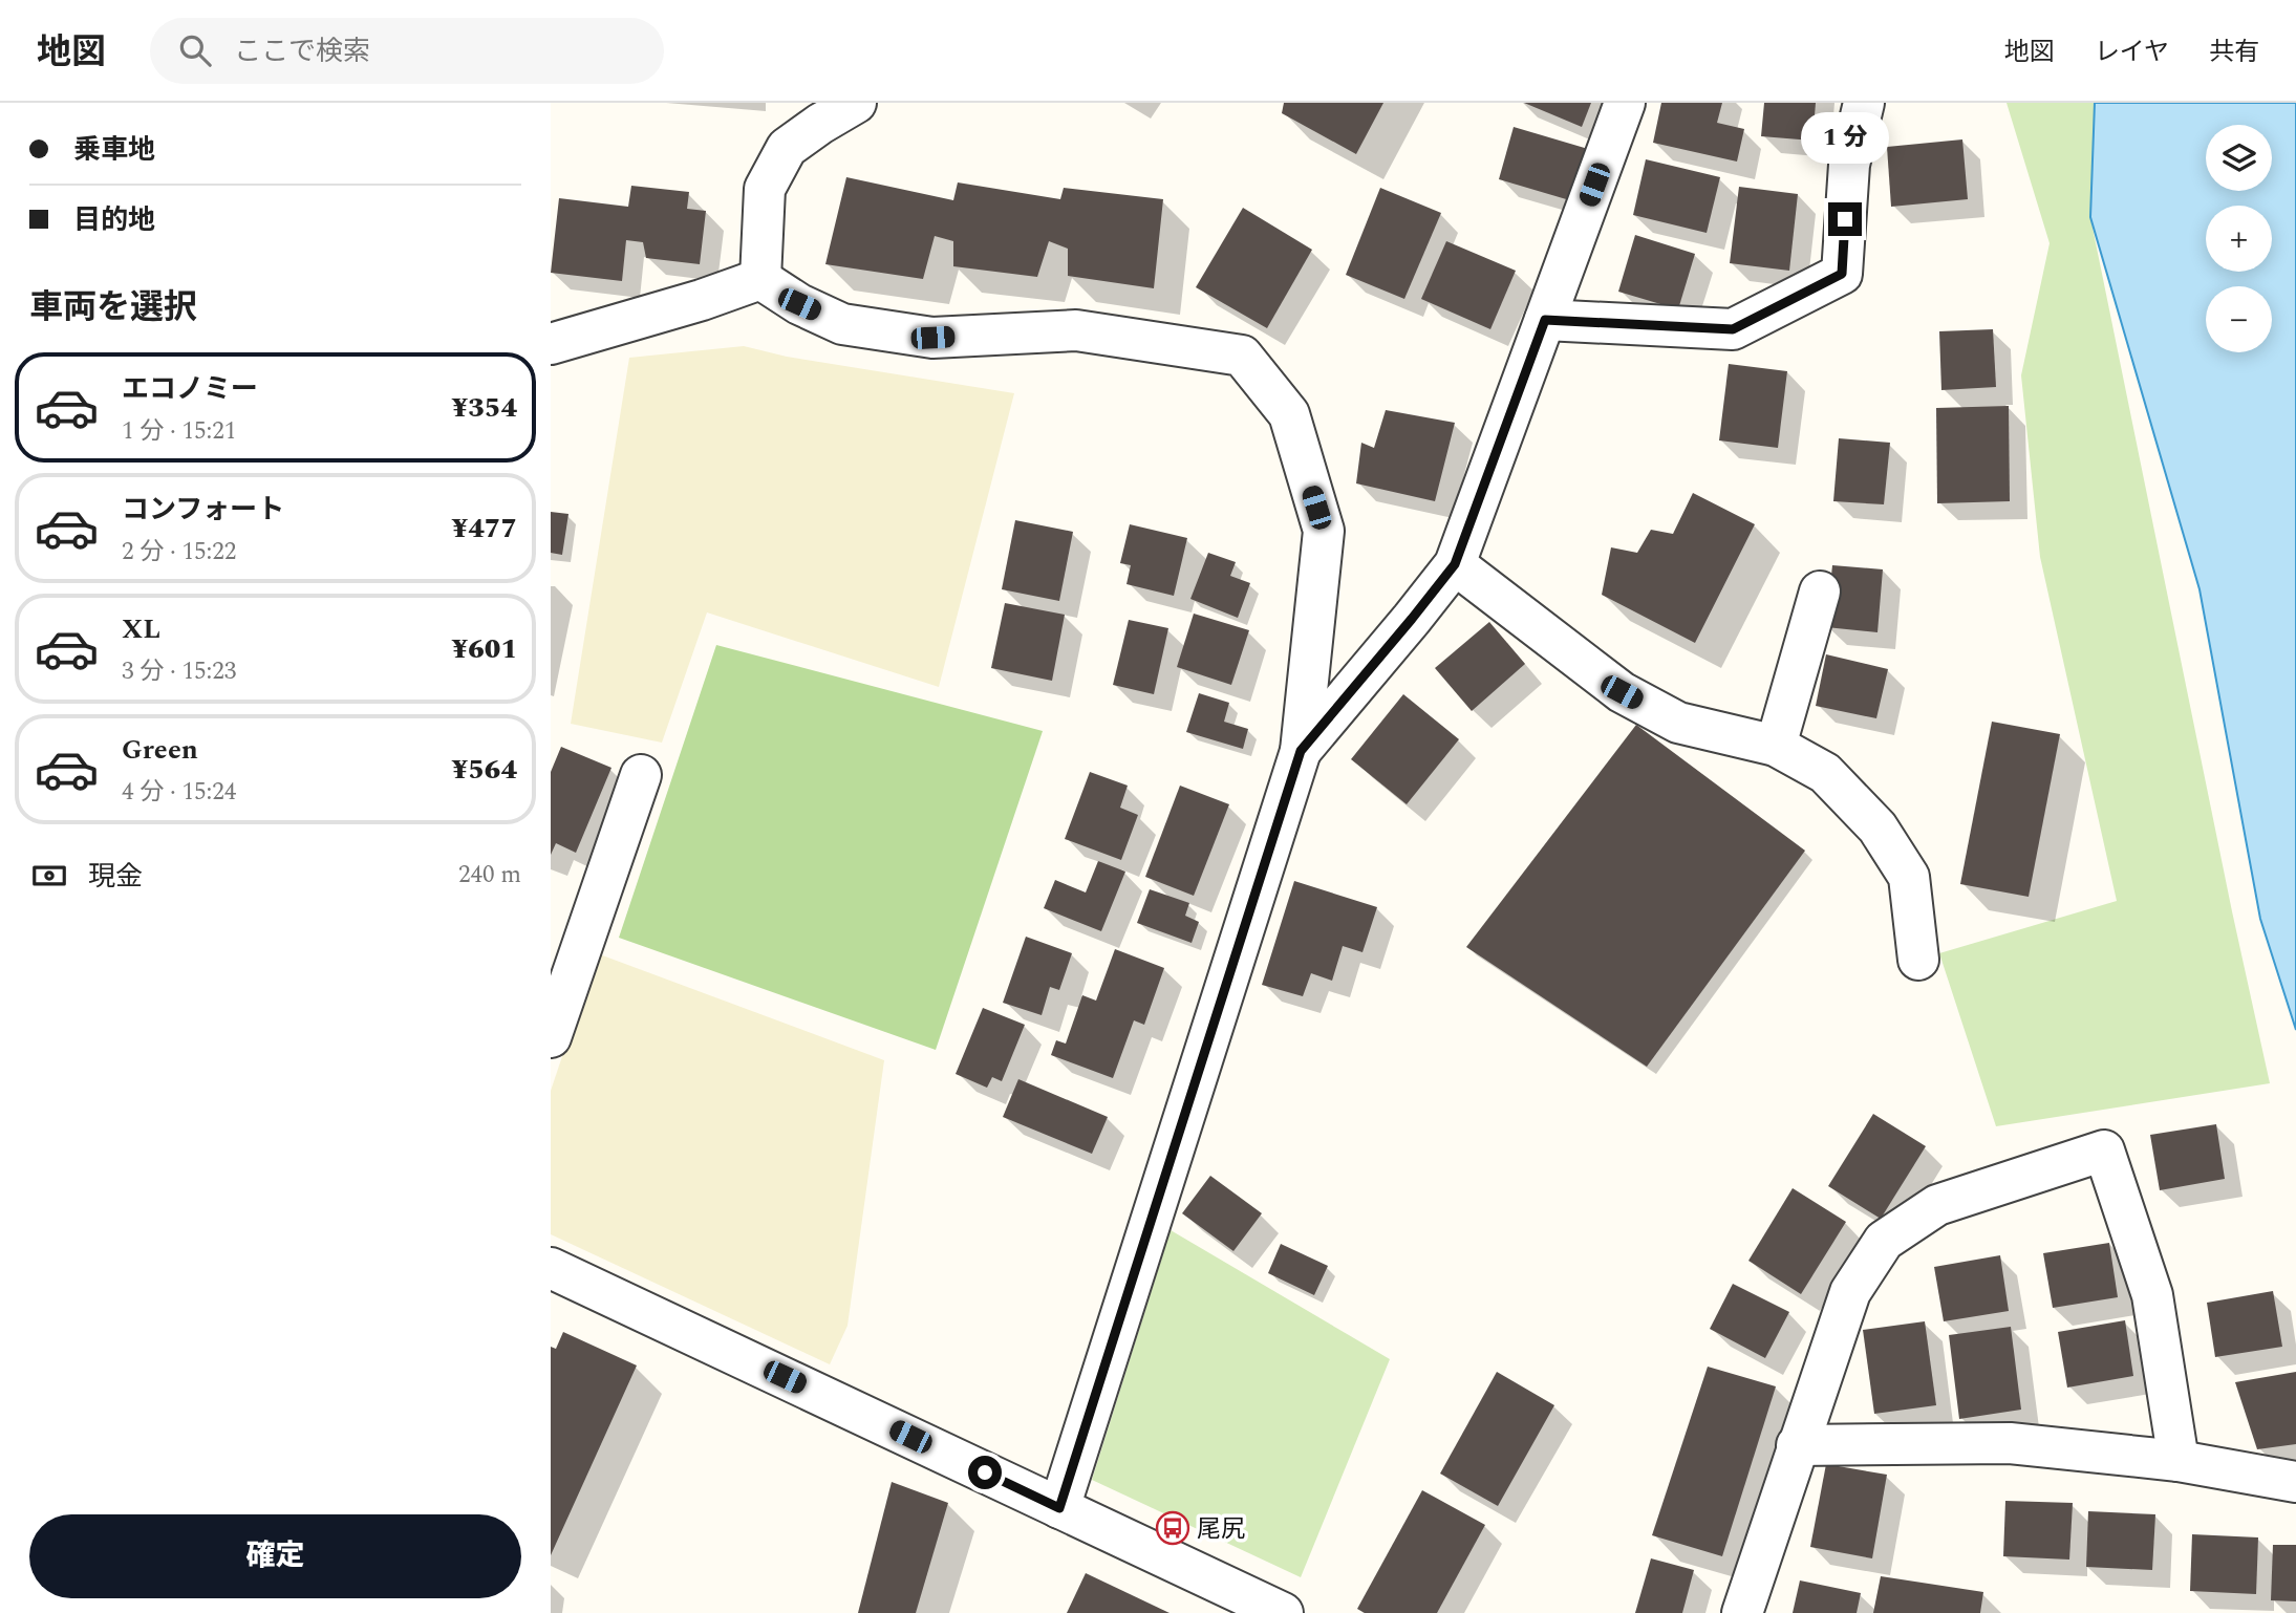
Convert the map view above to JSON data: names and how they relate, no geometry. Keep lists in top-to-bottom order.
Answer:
{
  "places": {
    "bus stop": ["尾尻"]
  },
  "page": {
    "header": "地図",
    "search": "ここで検索",
    "nav": ["地図", "レイヤ", "共有"],
    "banner": ["乗車地", "目的地"],
    "bubble": "1 分",
    "map_buttons": ["+", "−"],
    "heading": "車両を選択",
    "list": [
      {
        "name": "エコノミー",
        "note": "1 分 · 15:21",
        "value": "¥354"
      },
      {
        "name": "コンフォート",
        "note": "2 分 · 15:22",
        "value": "¥477"
      },
      {
        "name": "XL",
        "note": "3 分 · 15:23",
        "value": "¥601"
      },
      {
        "name": "Green",
        "note": "4 分 · 15:24",
        "value": "¥564"
      }
    ],
    "pay": ["現金", "240 m"],
    "buttons": "確定"
  }
}
